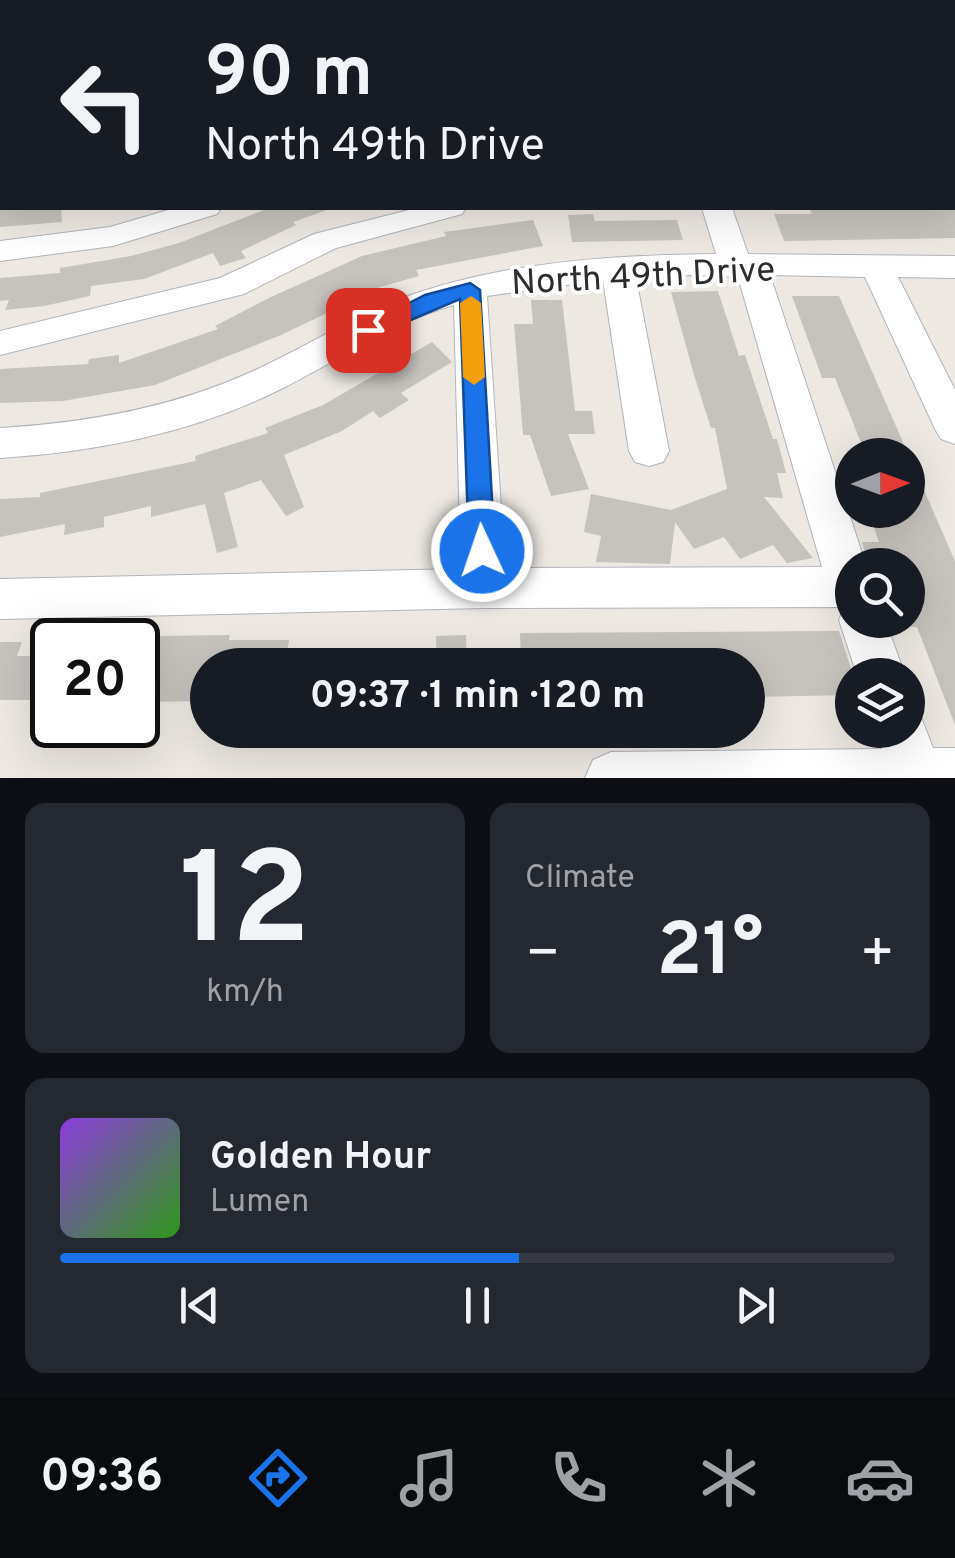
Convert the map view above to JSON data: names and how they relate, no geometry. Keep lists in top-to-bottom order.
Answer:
{
  "streets": {
    "street": ["North 49th Drive"]
  },
  "north": "right",
  "page": {
    "turn": ["90 m", "North 49th Drive"],
    "limit": "20",
    "trip": "09:37 · 1 min · 120 m",
    "tile": [
      ["12", "km/h"],
      "Climate"
    ],
    "heat": ["−", "21°", "+"],
    "song": ["Golden Hour", "Lumen"],
    "tabs": "09:36"
  }
}
